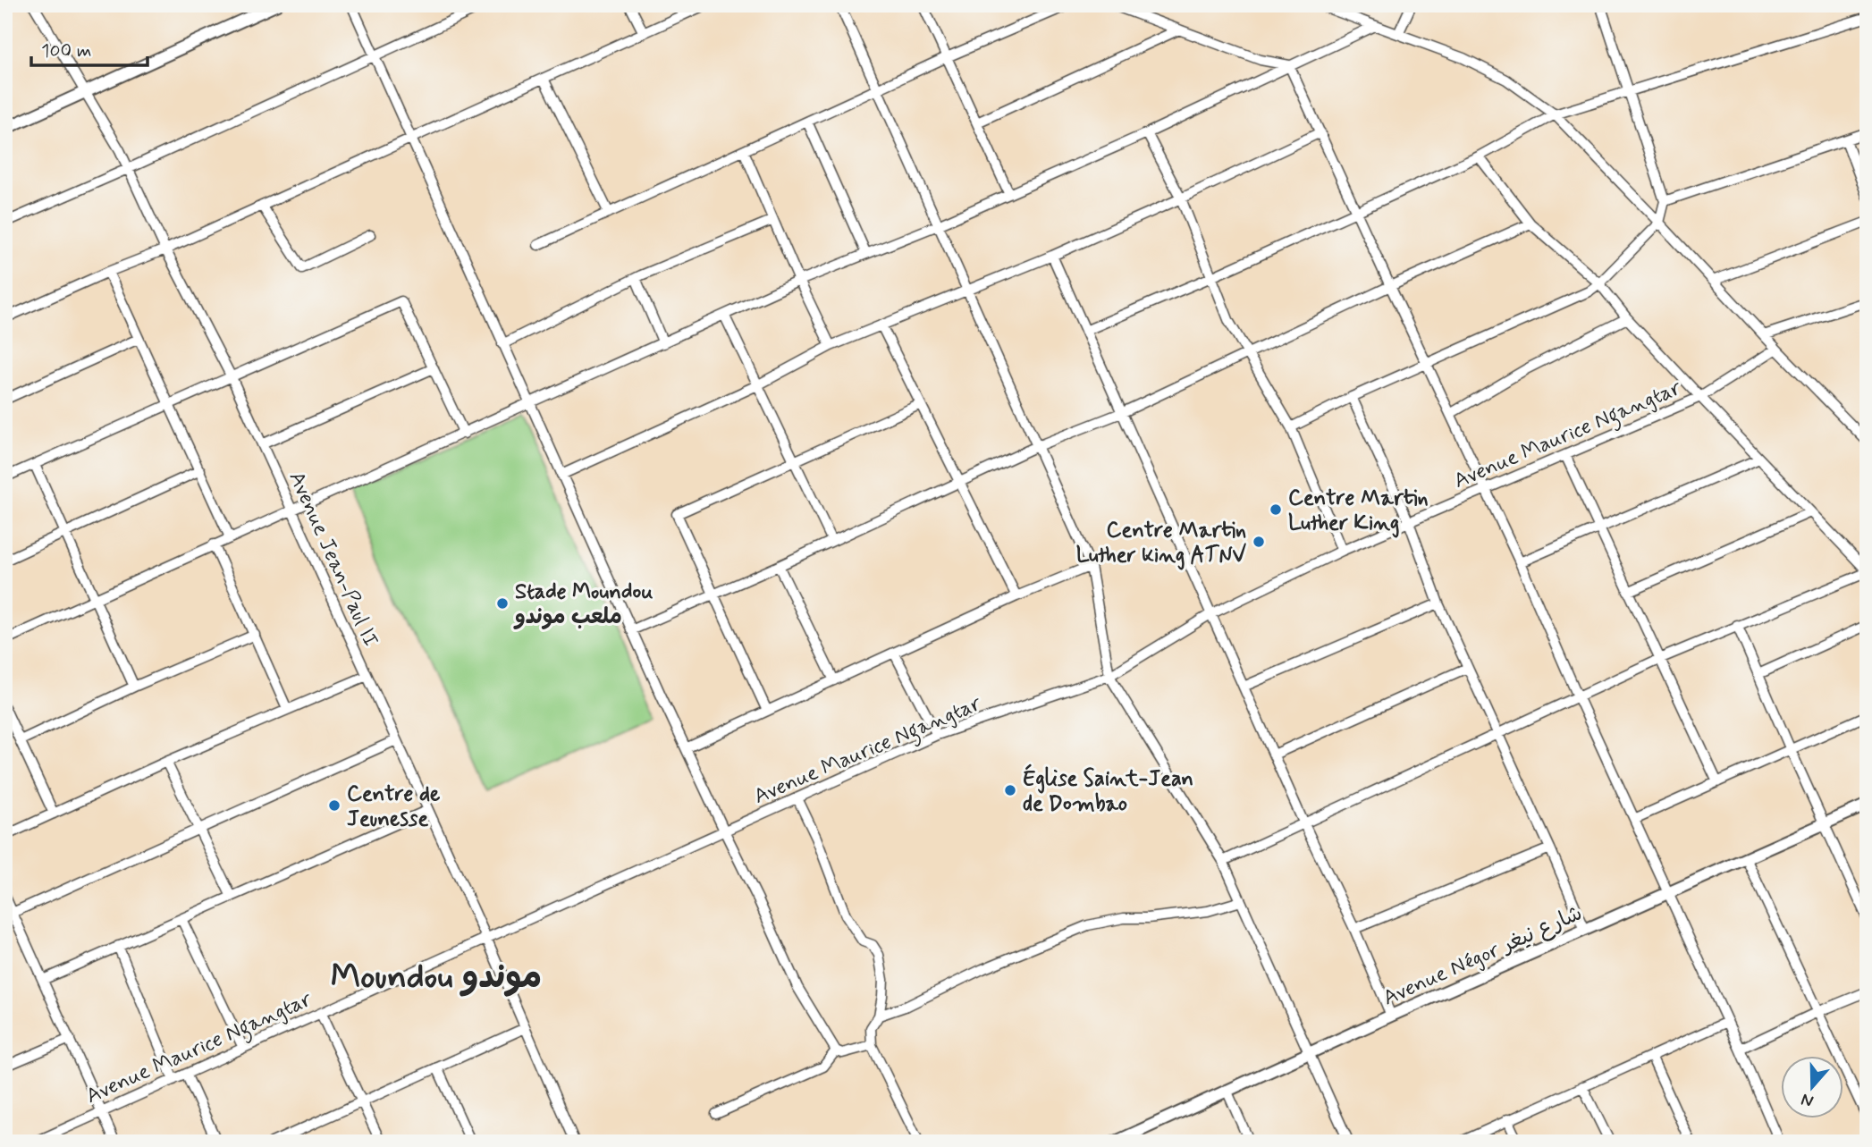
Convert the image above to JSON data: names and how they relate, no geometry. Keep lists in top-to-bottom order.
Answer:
{
  "streets": {
    "main road": ["Avenue Négor شارع نيغر"],
    "street": ["Avenue Maurice Ngangtar", "Avenue Jean-Paul II"]
  },
  "crossings": [
    ["Avenue Maurice Ngangtar", "Avenue Jean-Paul II"]
  ],
  "districts": ["Moundou موندو"],
  "places": [
    "Centre Martin Luther King",
    "Centre Martin Luther king ATNV",
    "Stade Moundou ملعب موندو",
    "Église Saint-Jean de Dombao",
    "Centre de Jeunesse"
  ],
  "scale_bar": "100 m",
  "north": "bottom"
}
